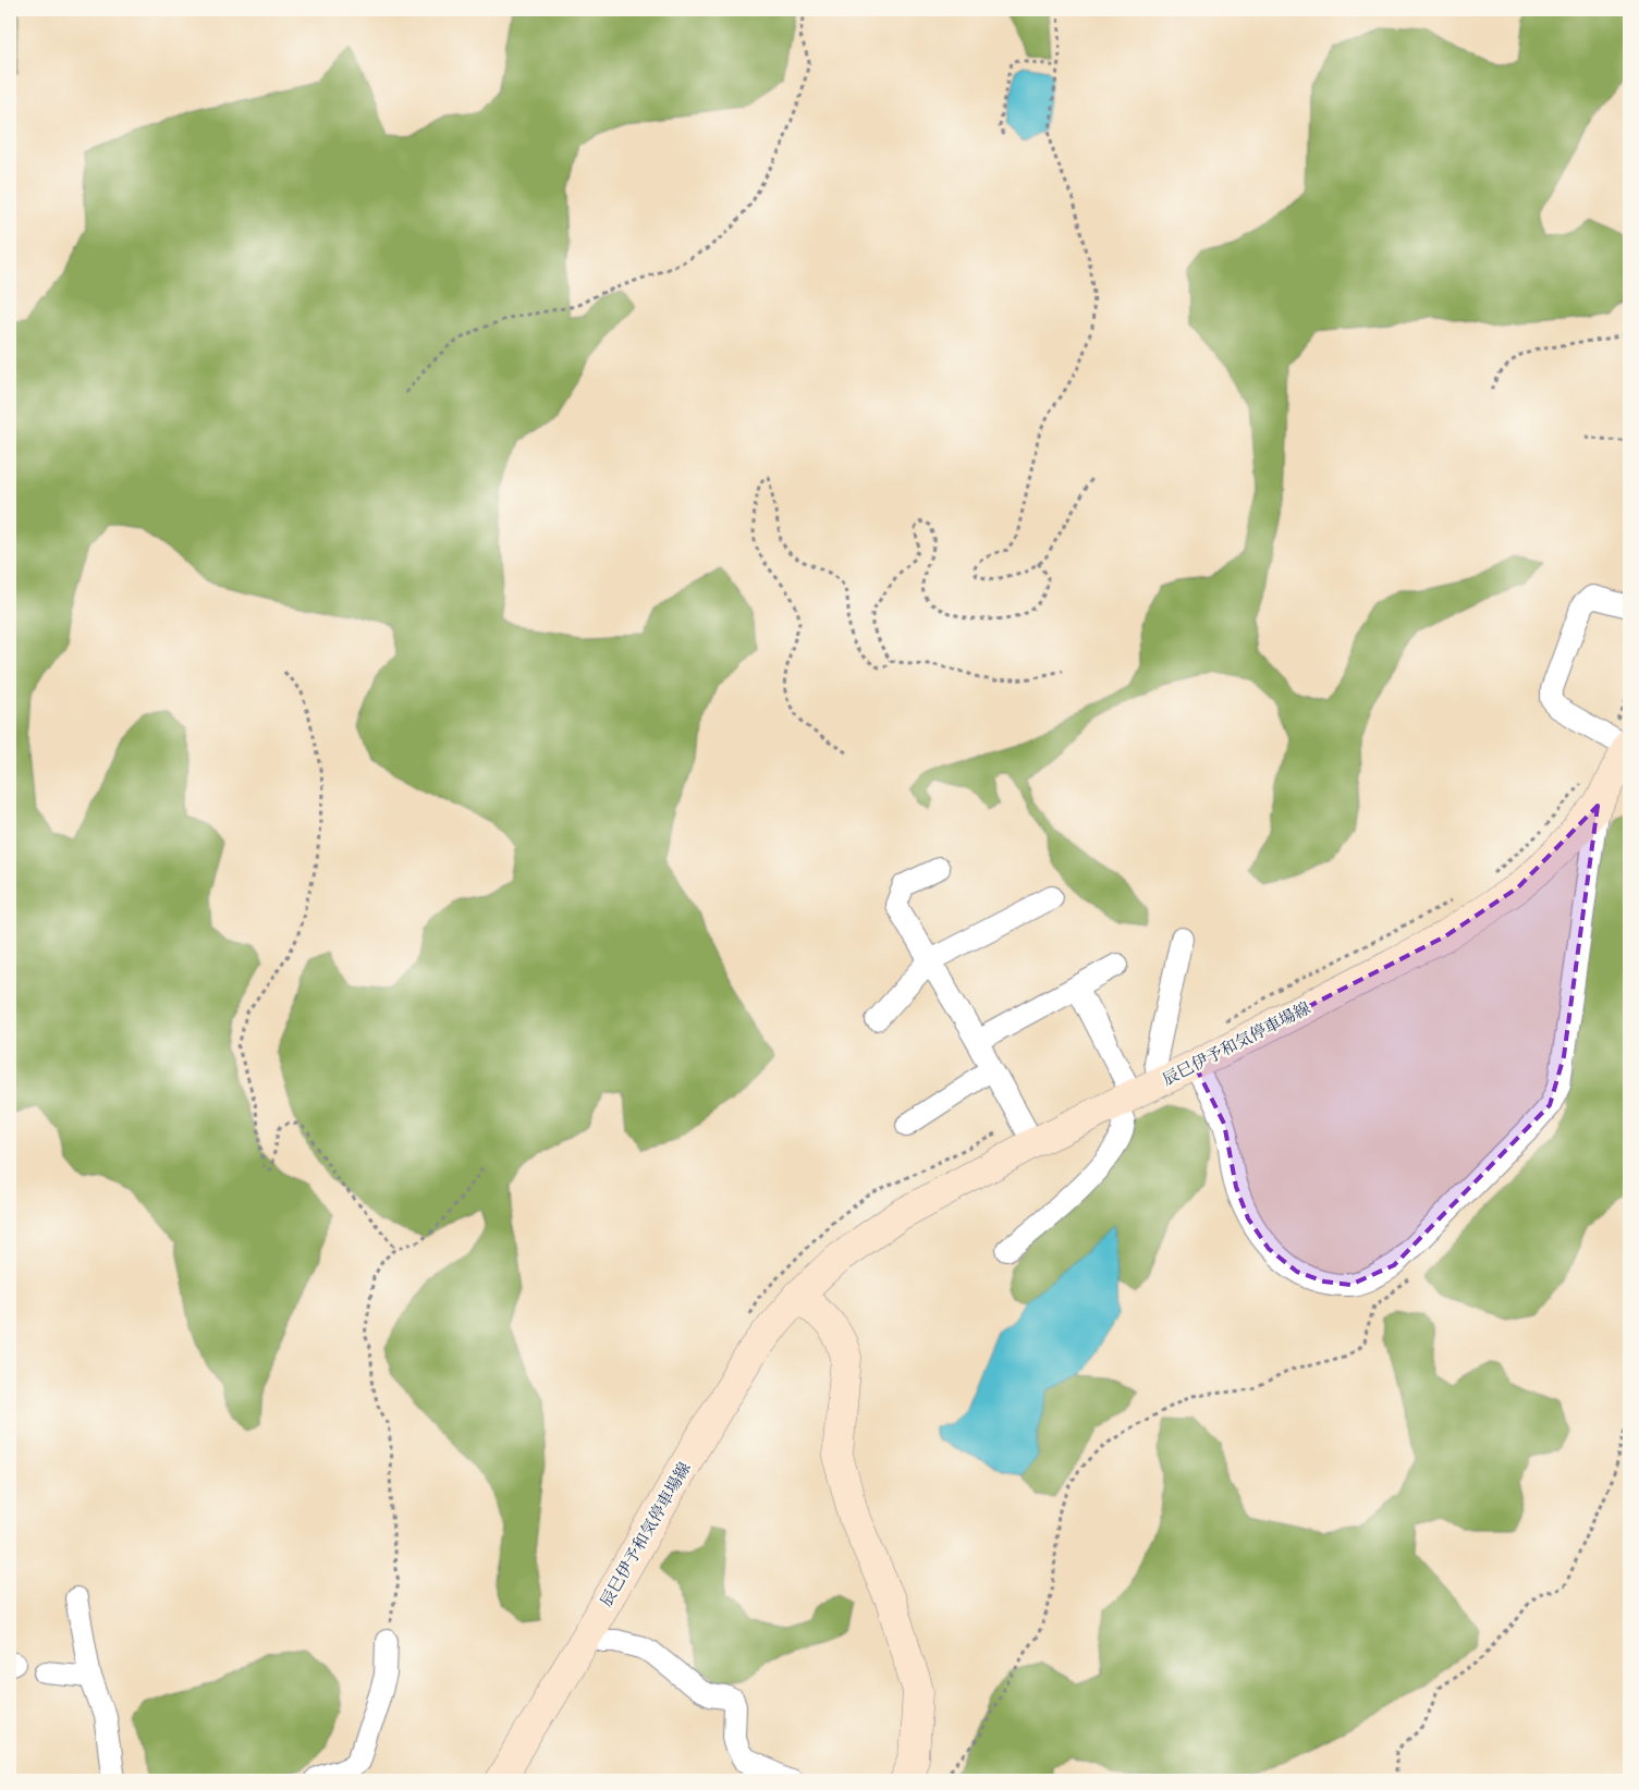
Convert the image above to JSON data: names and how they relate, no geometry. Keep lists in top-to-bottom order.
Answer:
{
  "streets": {
    "main road": ["辰巳伊予和気停車場線"]
  }
}
